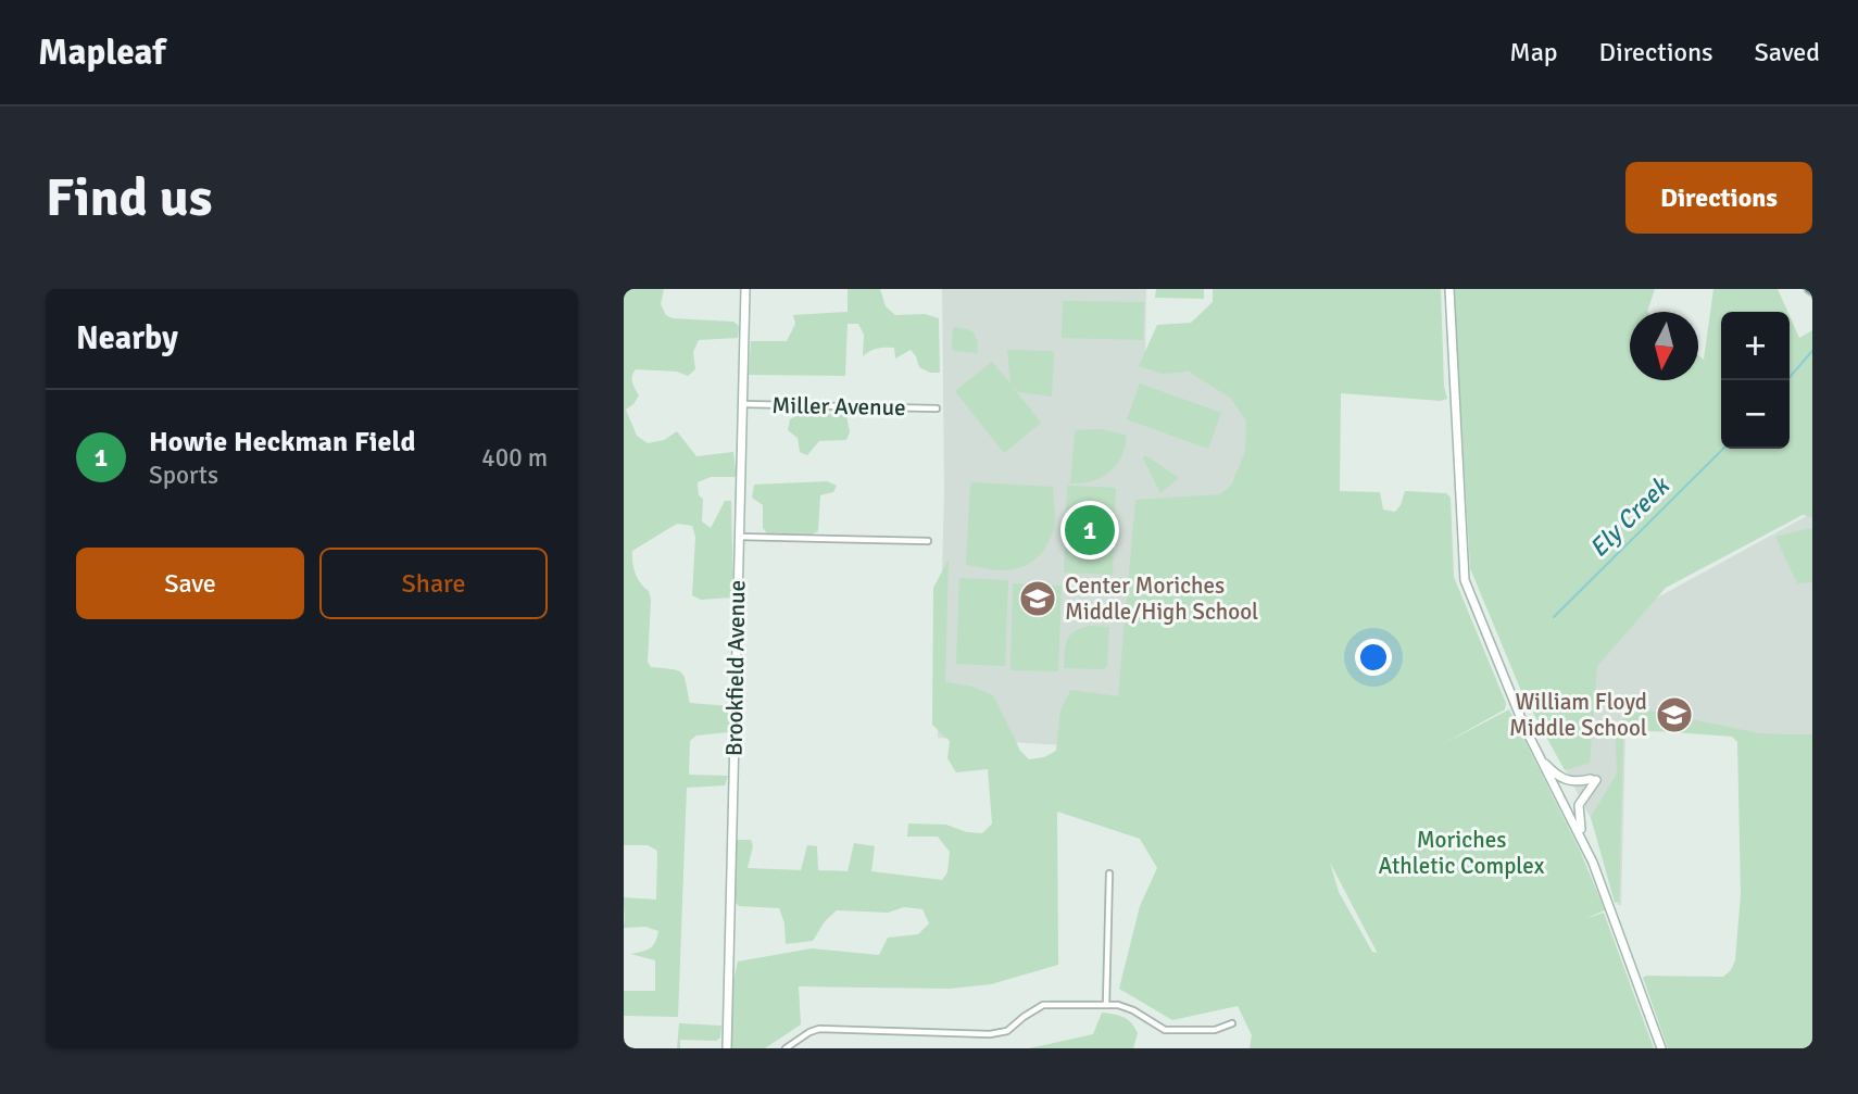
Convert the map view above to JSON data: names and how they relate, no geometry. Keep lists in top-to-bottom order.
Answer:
{
  "streets": {
    "main road": ["Brookfield Avenue"],
    "street": ["Miller Avenue"]
  },
  "crossings": [
    ["Miller Avenue", "Brookfield Avenue"]
  ],
  "water": ["Ely Creek"],
  "parks": ["Moriches Athletic Complex"],
  "places": {
    "school or university": ["Center Moriches Middle/High School", "William Floyd Middle School"]
  },
  "north": "bottom",
  "page": {
    "header": "Mapleaf",
    "nav": ["Map", "Directions", "Saved"],
    "buttons": [
      "Directions",
      ["Save", "Share"]
    ],
    "title": "Find us",
    "heading": "Nearby",
    "map_buttons": ["+", "−"],
    "list": [
      {
        "mark": "1",
        "name": "Howie Heckman Field",
        "note": "Sports",
        "value": "400 m"
      }
    ],
    "pins": "1"
  }
}
